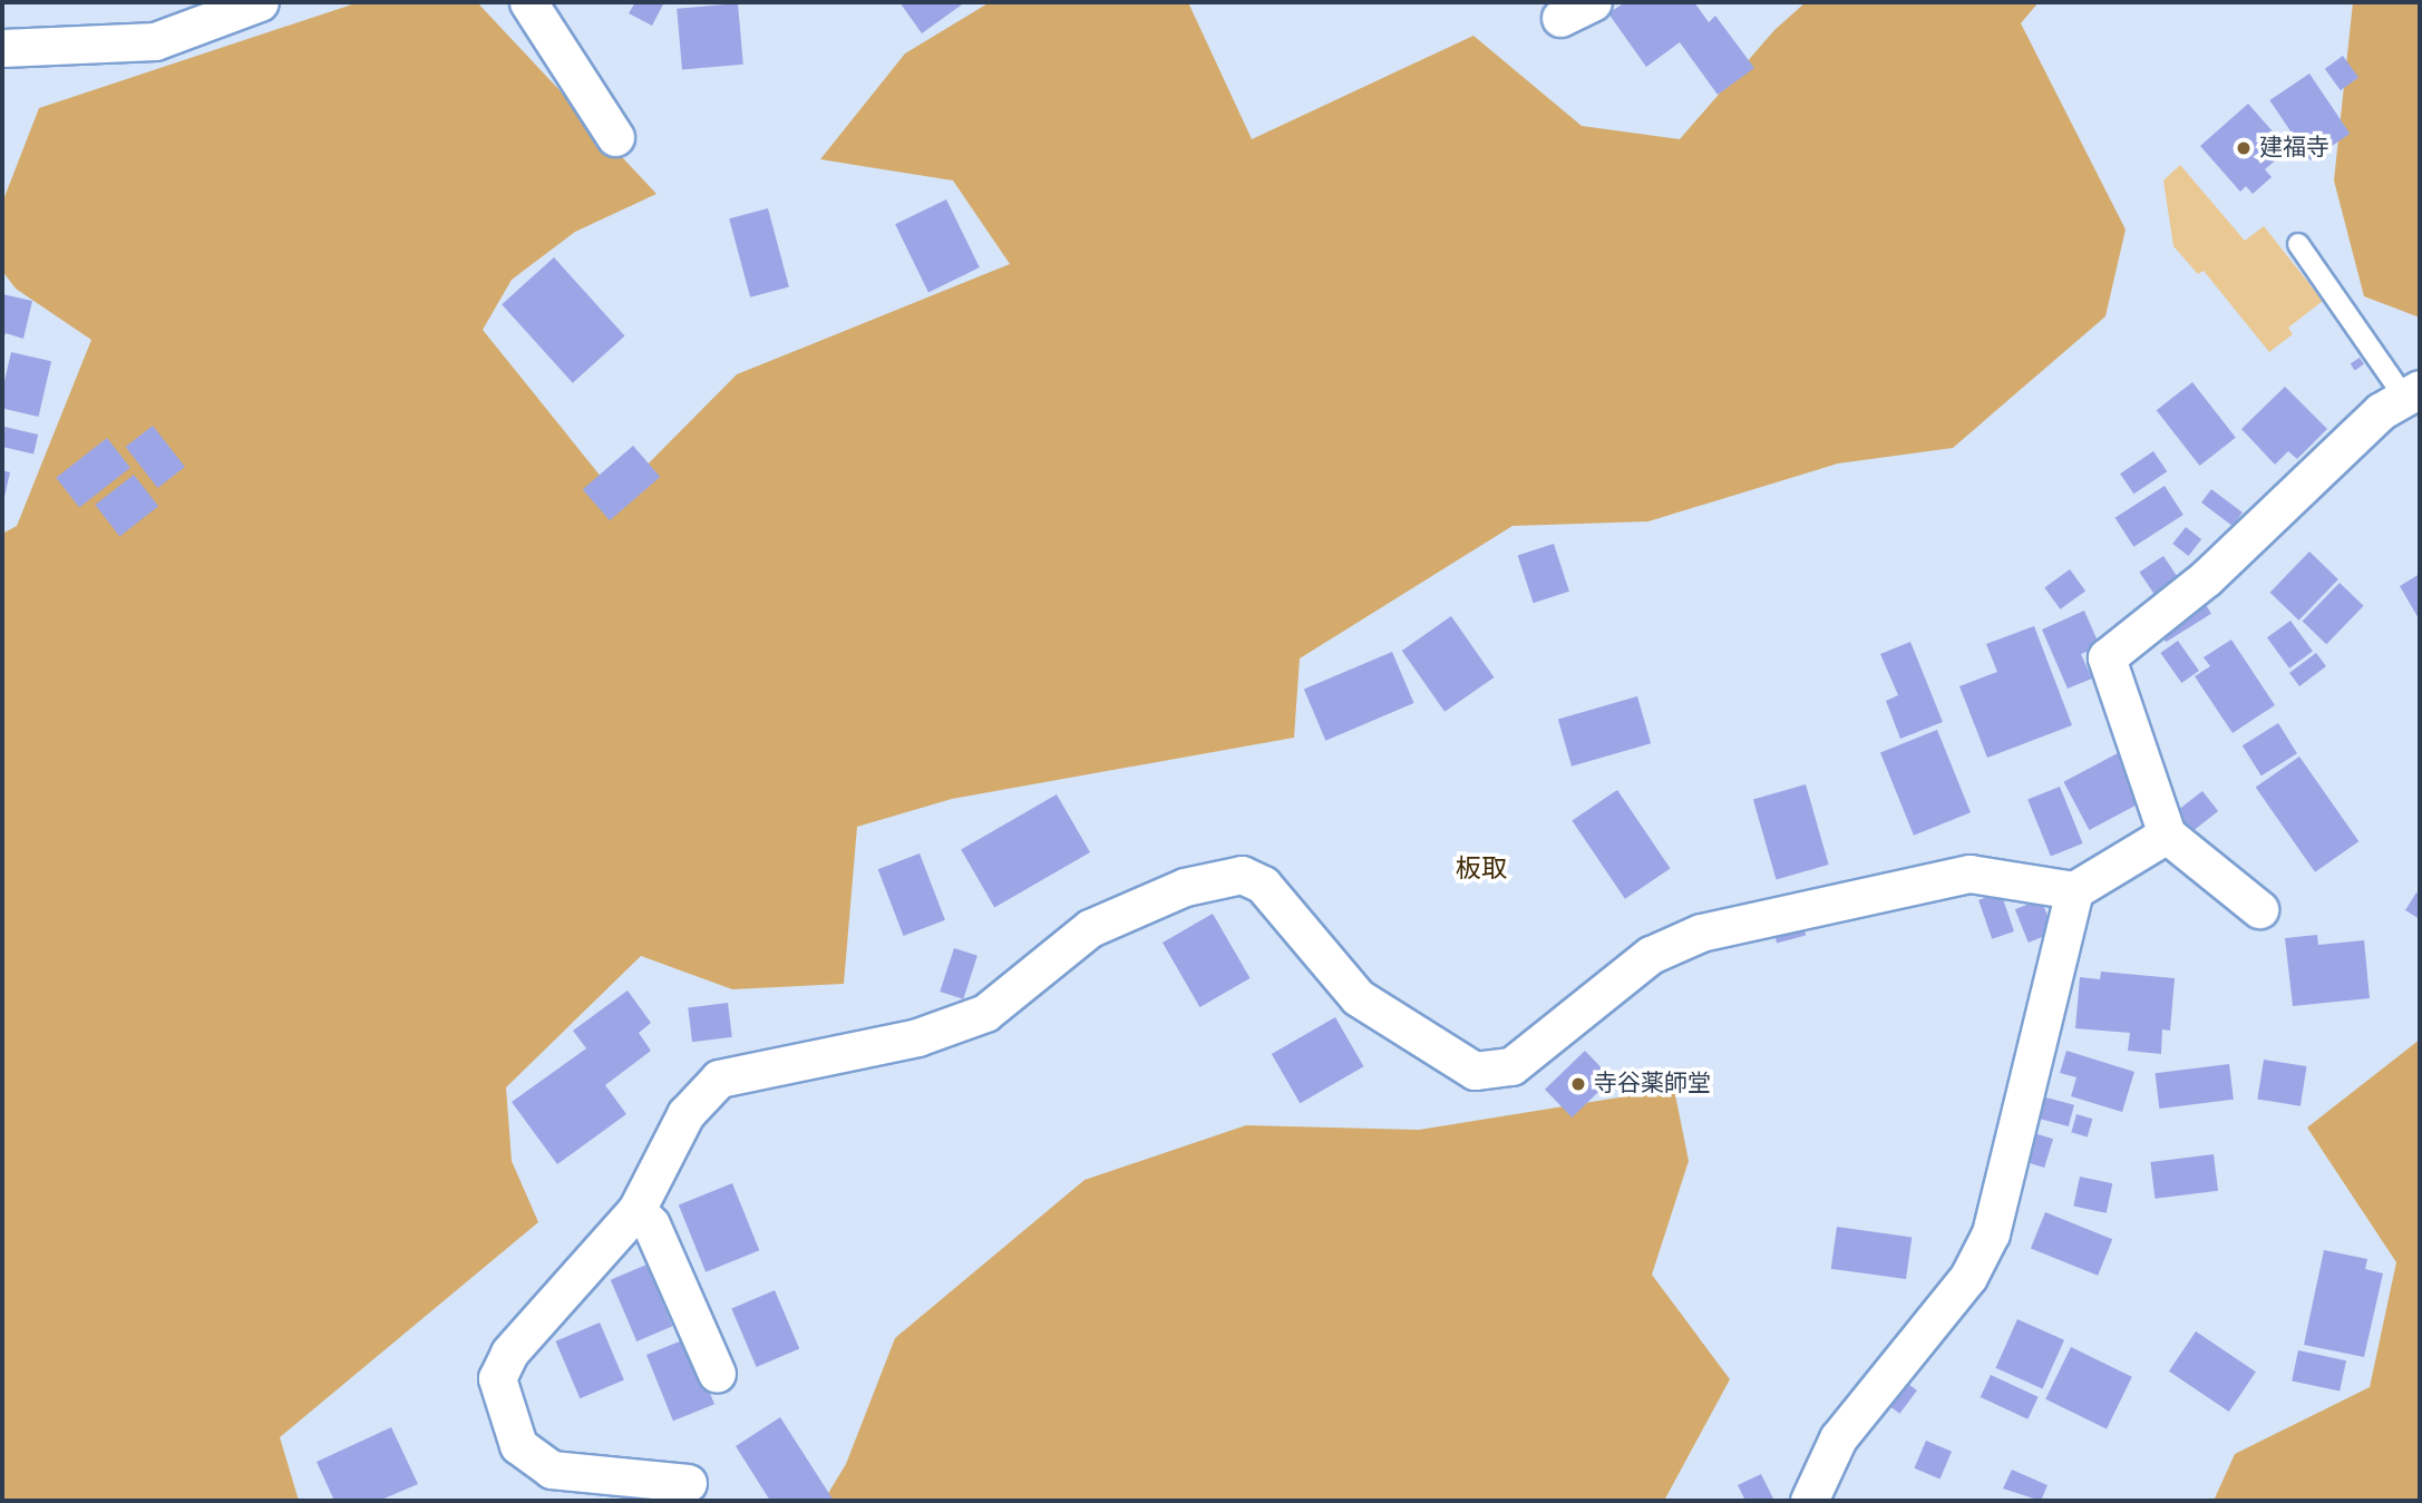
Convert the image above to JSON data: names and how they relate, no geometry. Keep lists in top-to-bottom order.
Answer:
{
  "districts": ["板取"],
  "places": ["建福寺", "寺谷薬師堂"]
}
